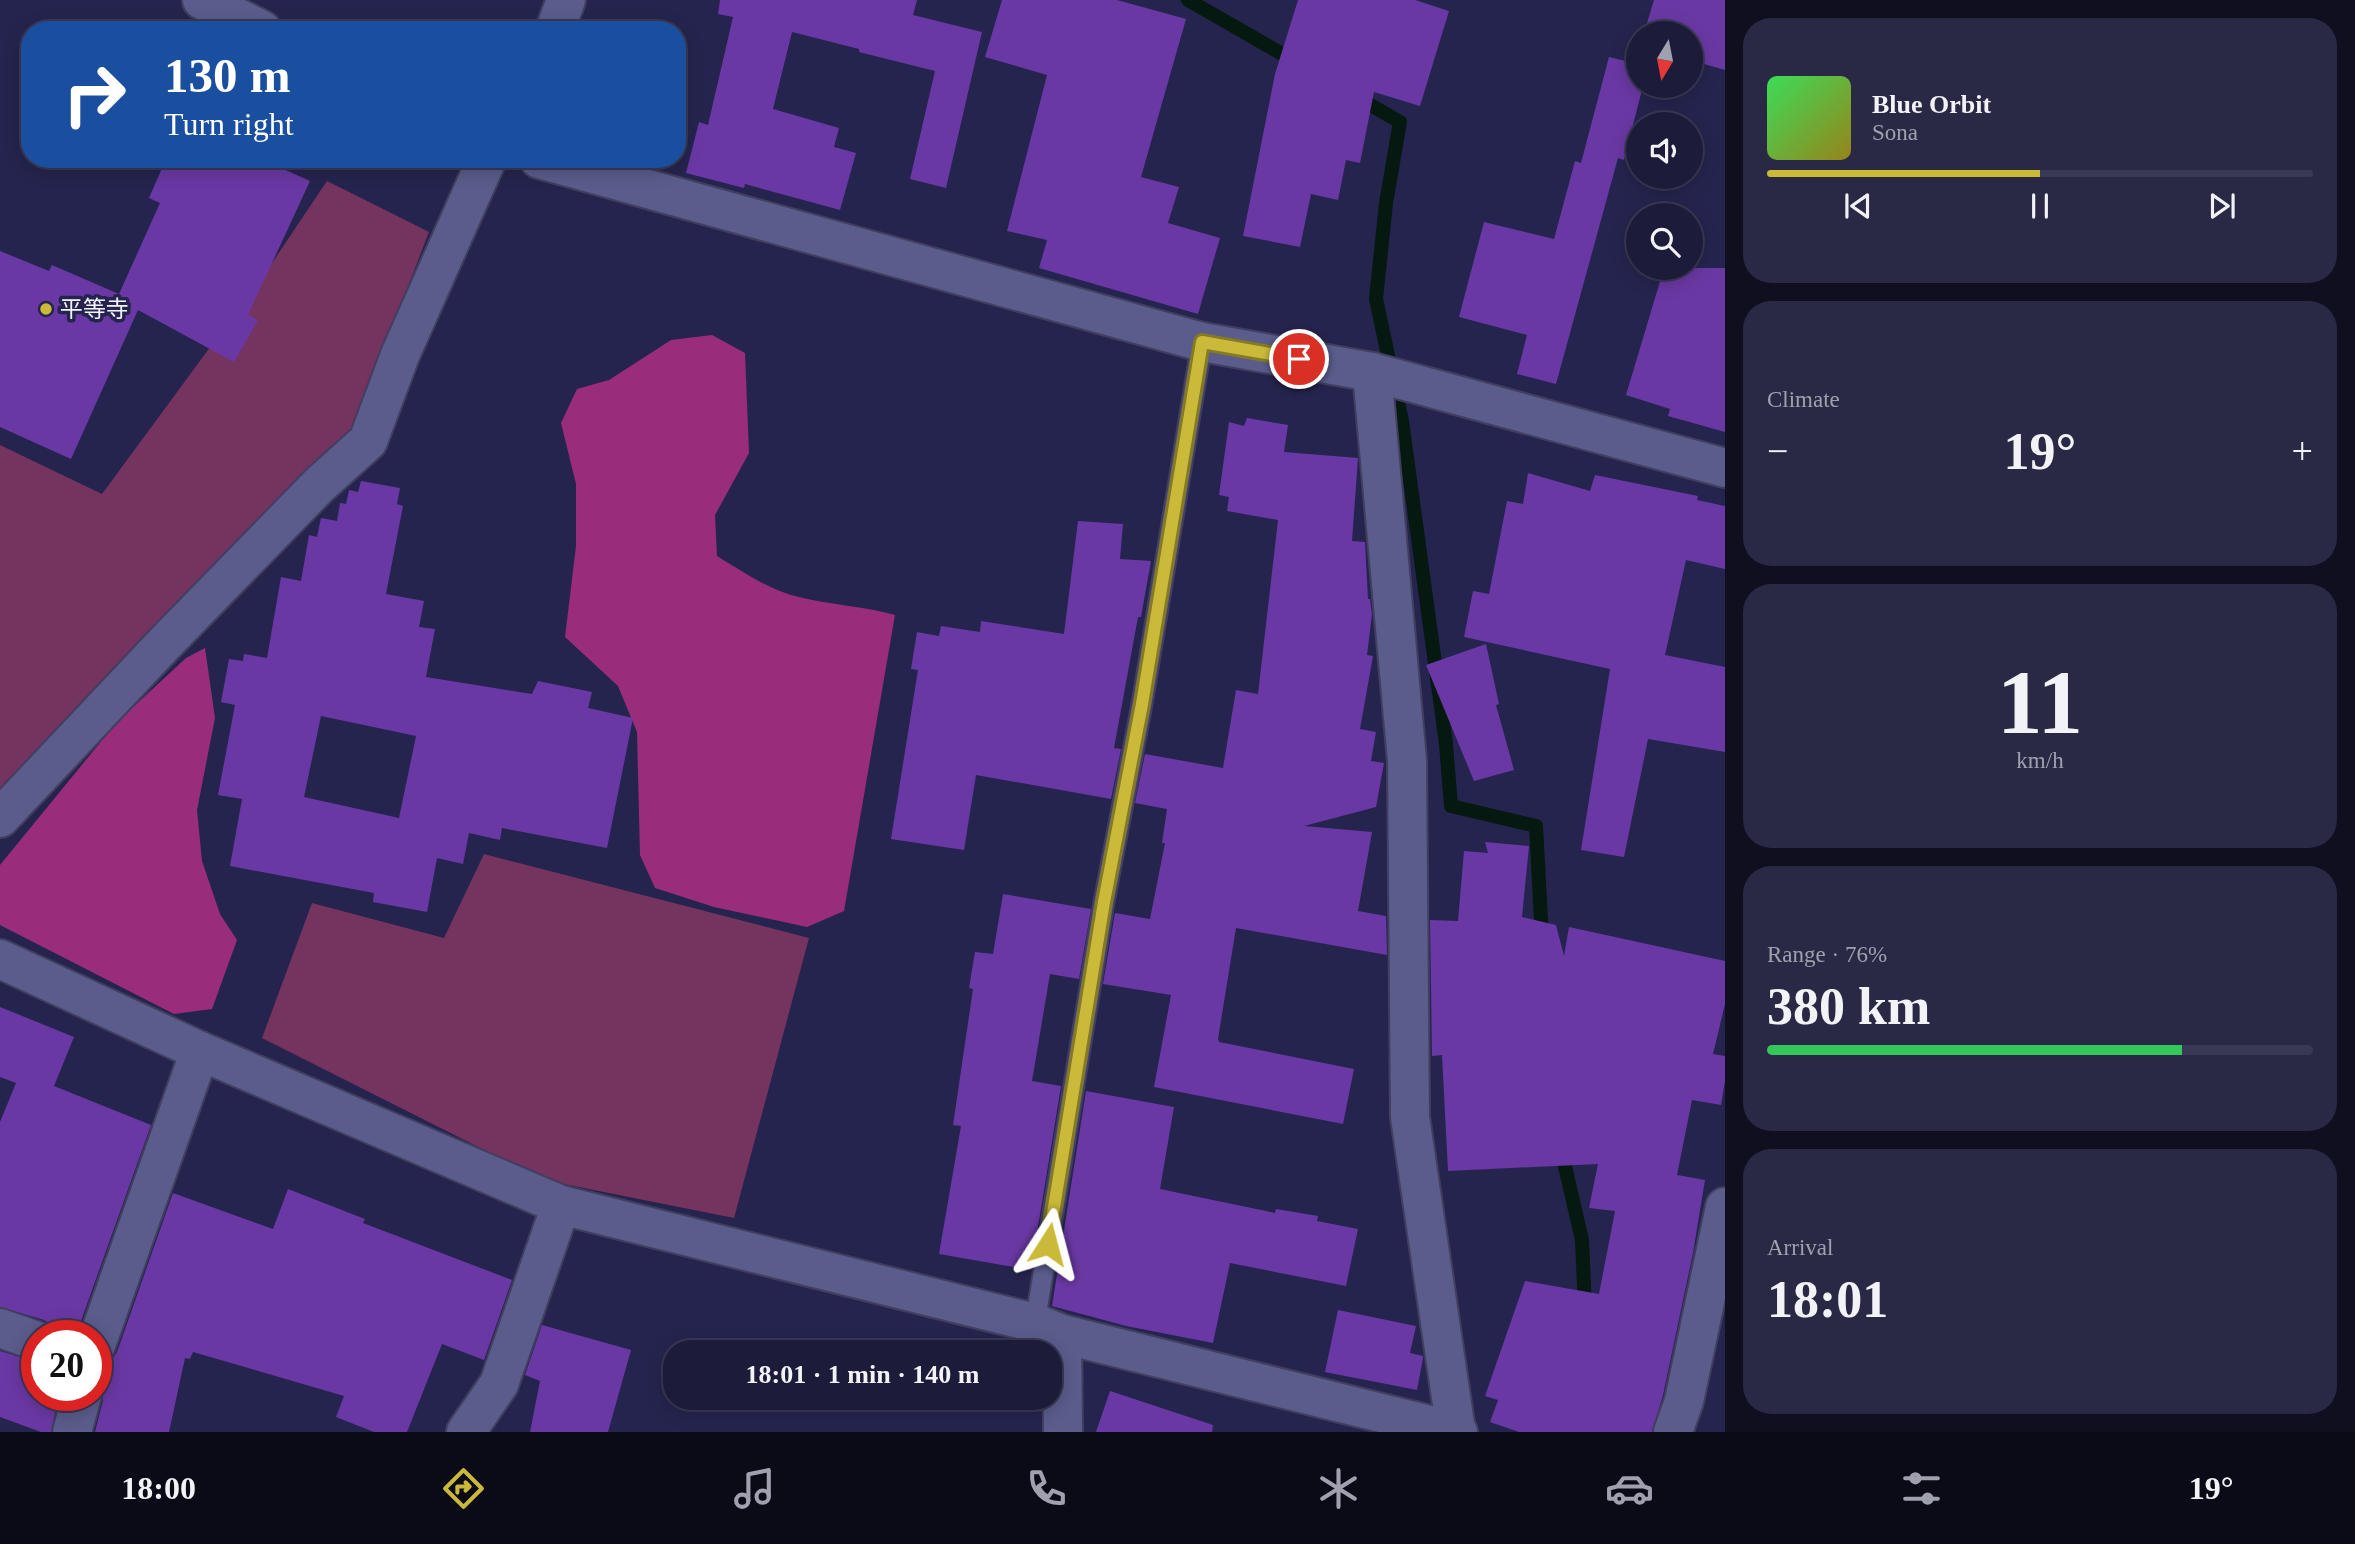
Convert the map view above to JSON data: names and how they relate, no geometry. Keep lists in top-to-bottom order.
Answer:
{
  "places": ["平等寺"],
  "north": "bottom",
  "page": {
    "turn": ["130 m", "Turn right"],
    "song": ["Blue Orbit", "Sona"],
    "tile": [
      "Climate",
      ["11", "km/h"],
      ["Range · 76%", "380 km"],
      ["Arrival", "18:01"]
    ],
    "heat": ["−", "19°", "+"],
    "limit": "20",
    "trip": "18:01 · 1 min · 140 m",
    "tabs": ["18:00", "19°"]
  }
}
